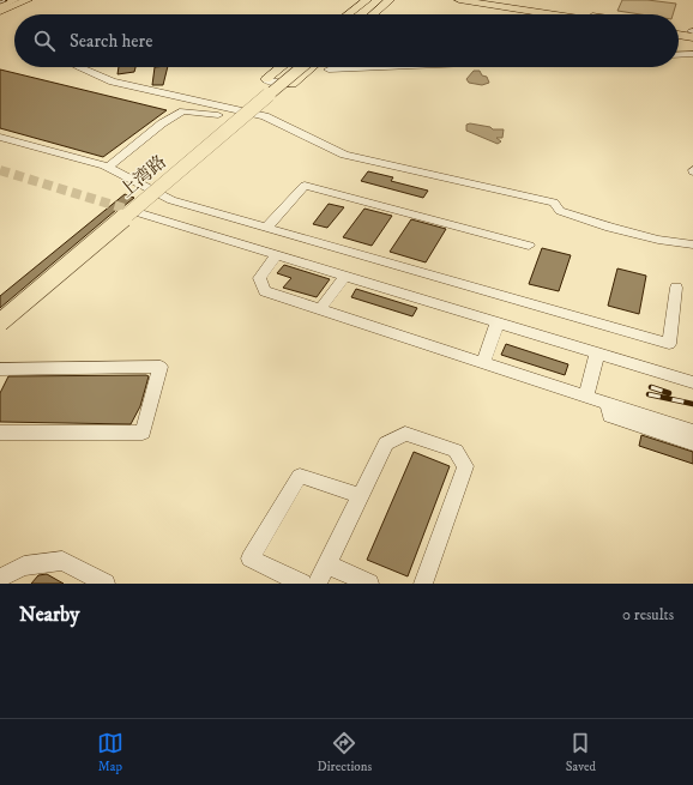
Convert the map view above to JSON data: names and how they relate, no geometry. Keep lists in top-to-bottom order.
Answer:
{
  "streets": {
    "main road": ["上湾路"]
  },
  "page": {
    "search": "Search here",
    "heading": ["Nearby", "0 results"],
    "nav": ["Map", "Directions", "Saved"]
  }
}
